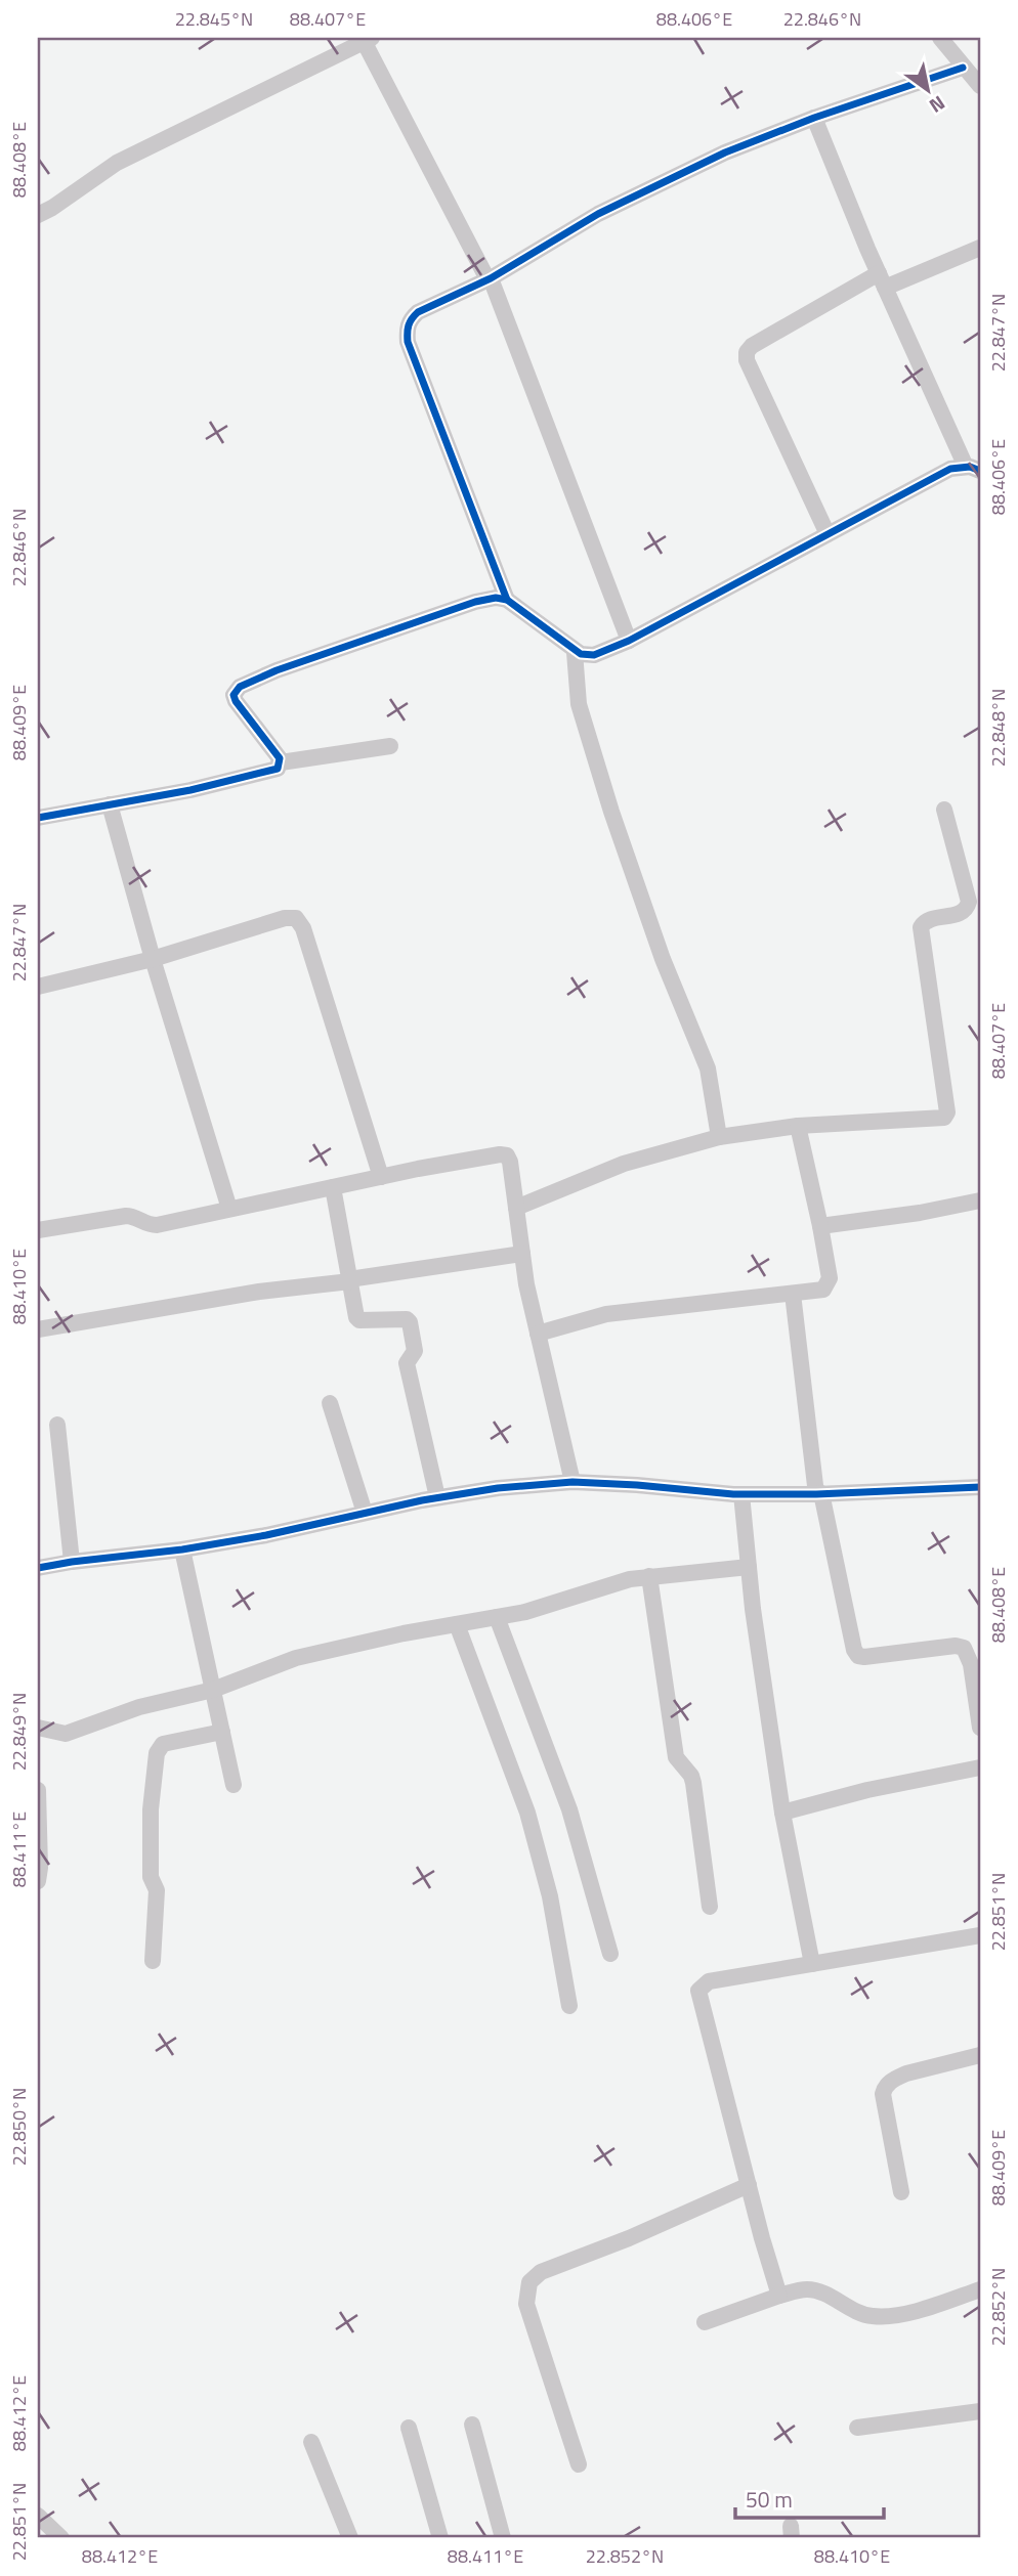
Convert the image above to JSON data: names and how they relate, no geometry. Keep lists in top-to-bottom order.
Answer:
{
  "scale_bar": "50 m",
  "north": "bottom right",
  "coordinates": [
    "22.845°N",
    "88.407°E",
    "88.406°E",
    "22.846°N",
    "88.408°E",
    "22.847°N",
    "88.409°E",
    "22.848°N",
    "88.410°E",
    "22.849°N",
    "88.411°E",
    "22.851°N",
    "22.850°N",
    "22.852°N",
    "88.412°E"
  ]
}
